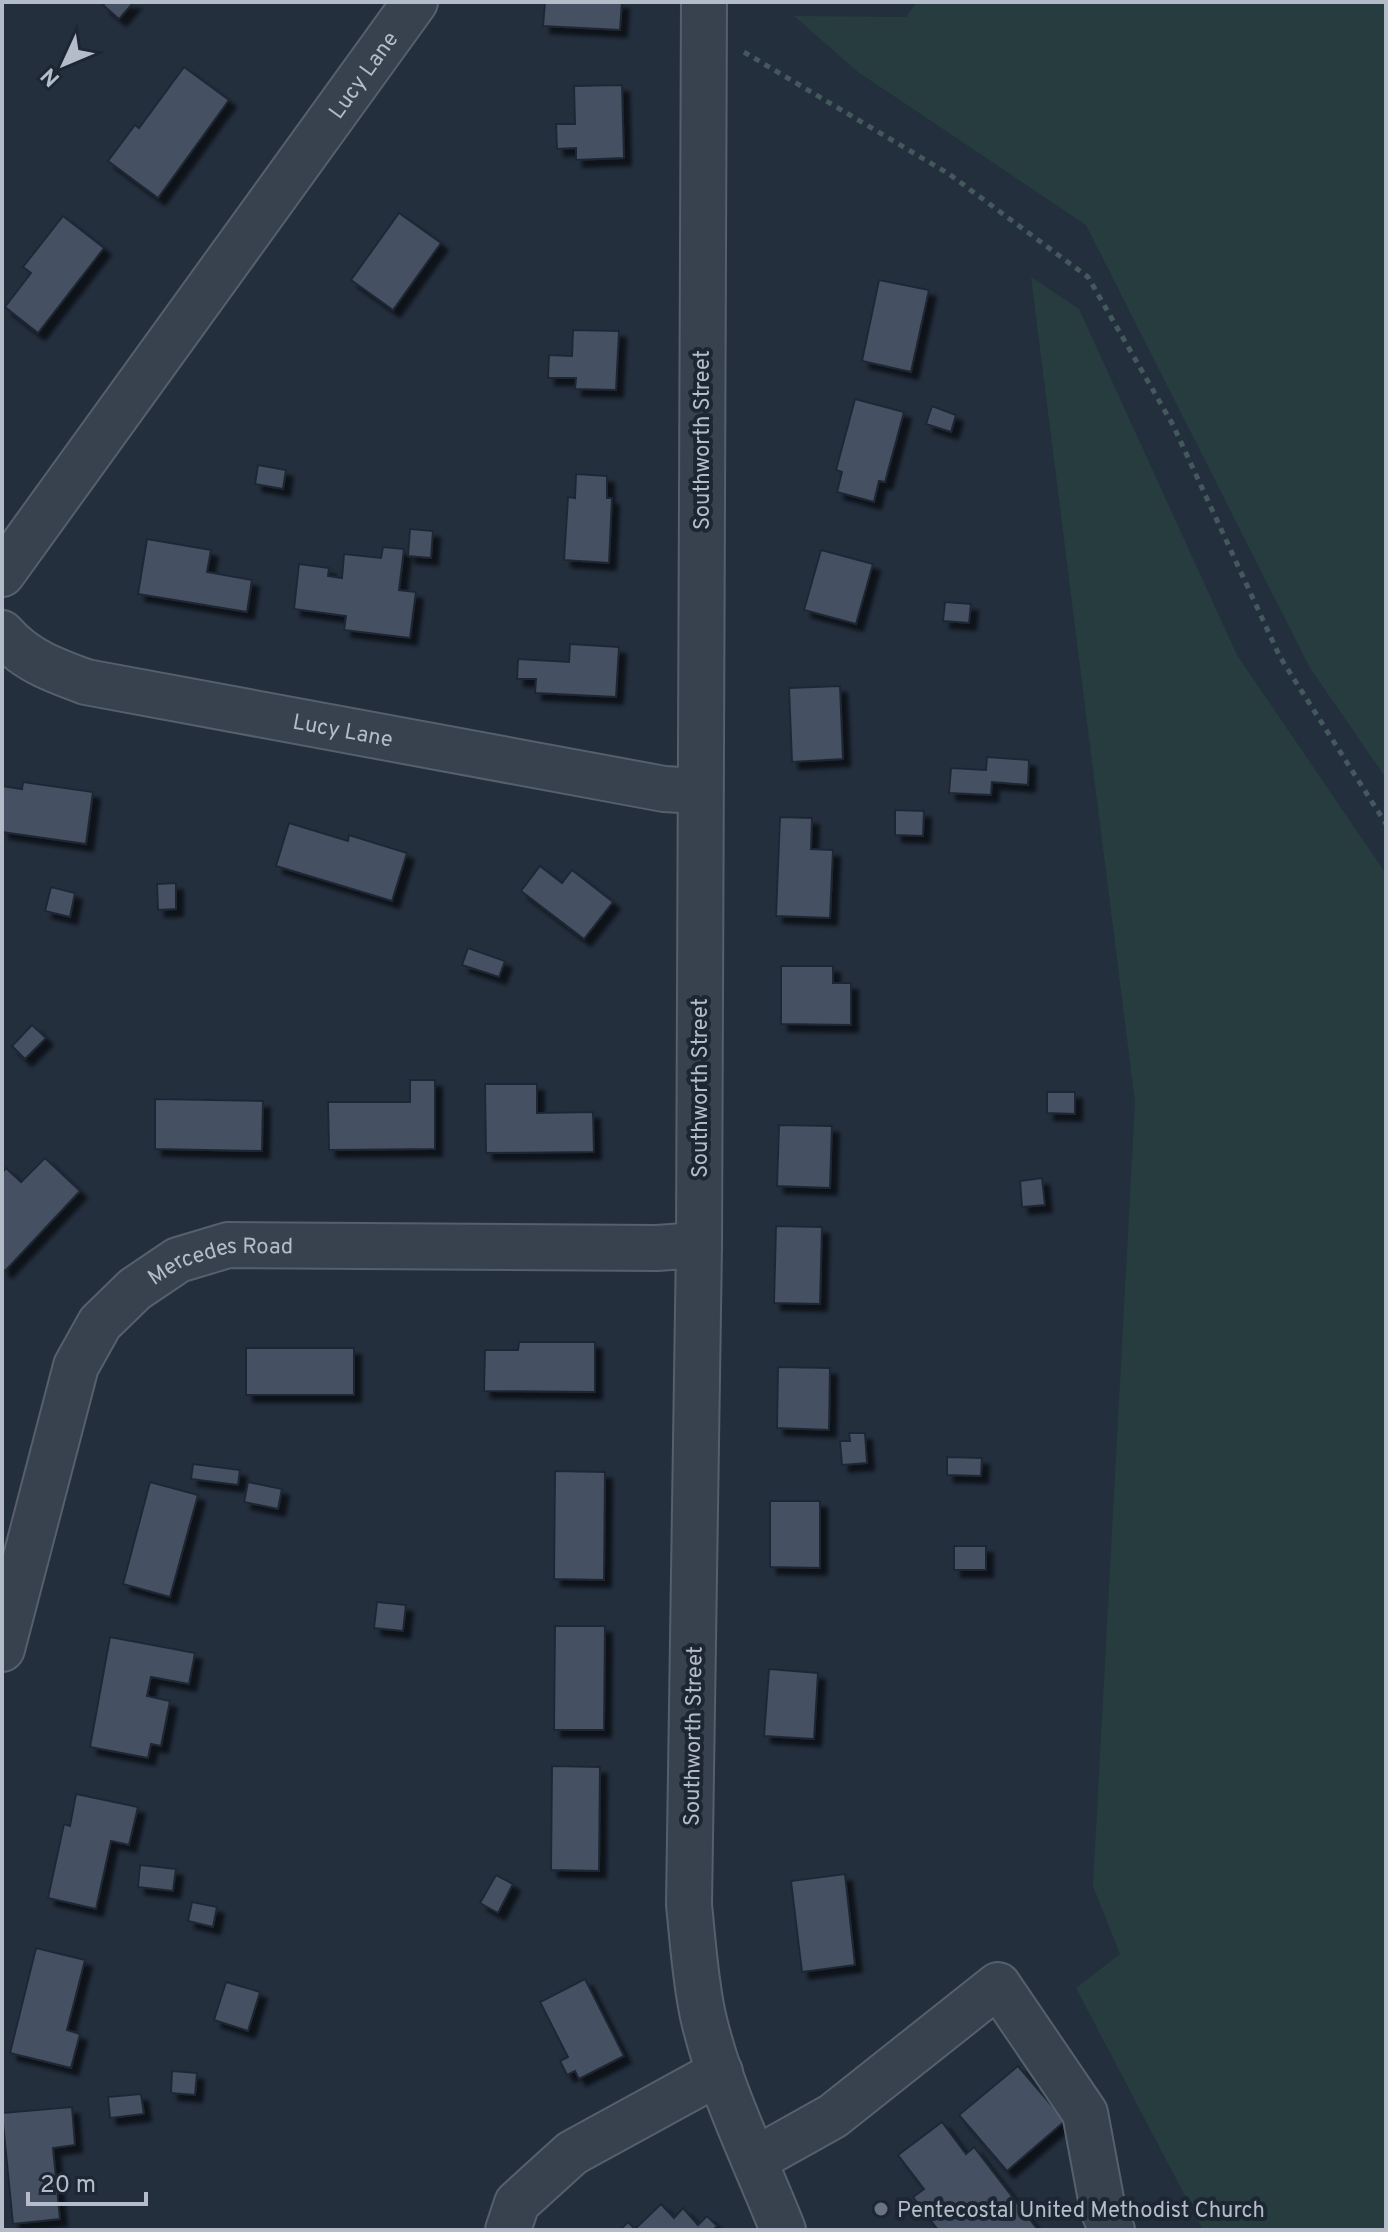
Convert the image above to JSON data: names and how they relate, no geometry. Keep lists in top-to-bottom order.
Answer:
{
  "streets": {
    "street": ["Lucy Lane", "Southworth Street", "Mercedes Road"]
  },
  "crossings": [
    ["Lucy Lane", "Southworth Street"],
    ["Southworth Street", "Mercedes Road"]
  ],
  "places": ["Pentecostal United Methodist Church"],
  "scale_bar": "20 m",
  "north": "bottom left"
}
